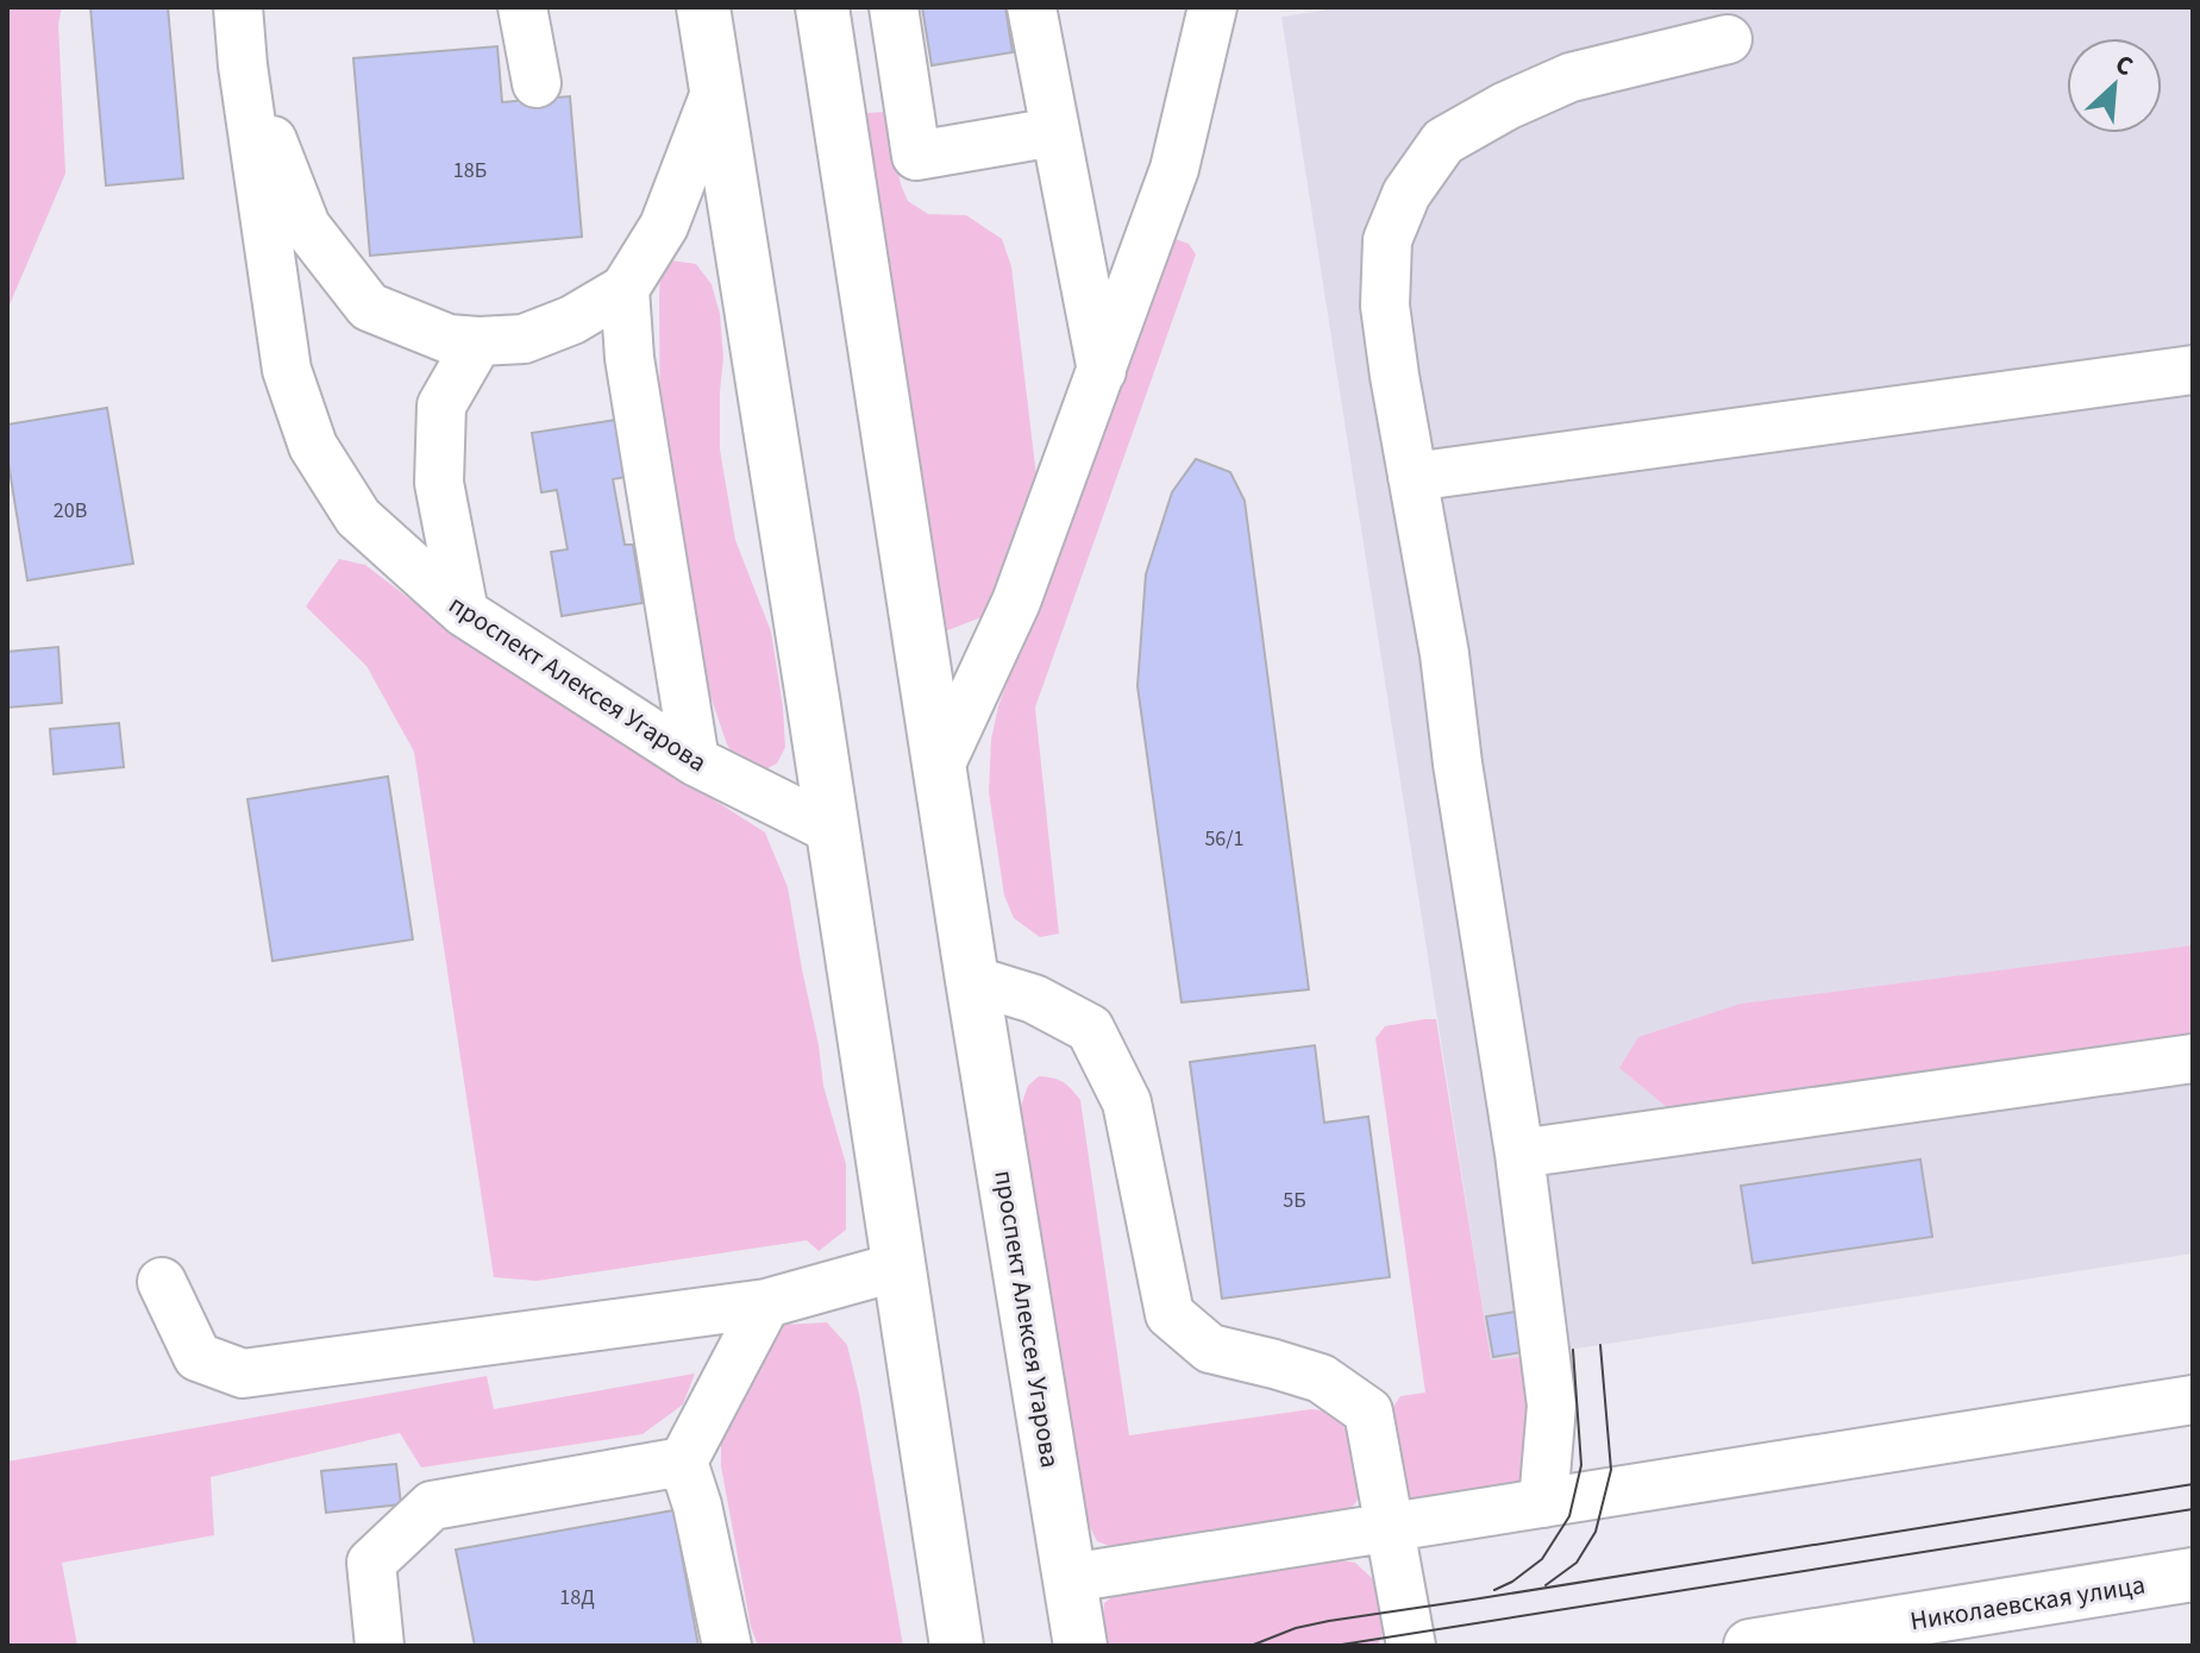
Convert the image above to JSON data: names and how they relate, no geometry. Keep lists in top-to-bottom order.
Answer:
{
  "streets": {
    "main road": ["проспект Алексея Угарова", "Николаевская улица"]
  },
  "house_numbers": [
    "18Б",
    "20В",
    "56/1",
    "5Б",
    "18Д"
  ],
  "north": "top right"
}
